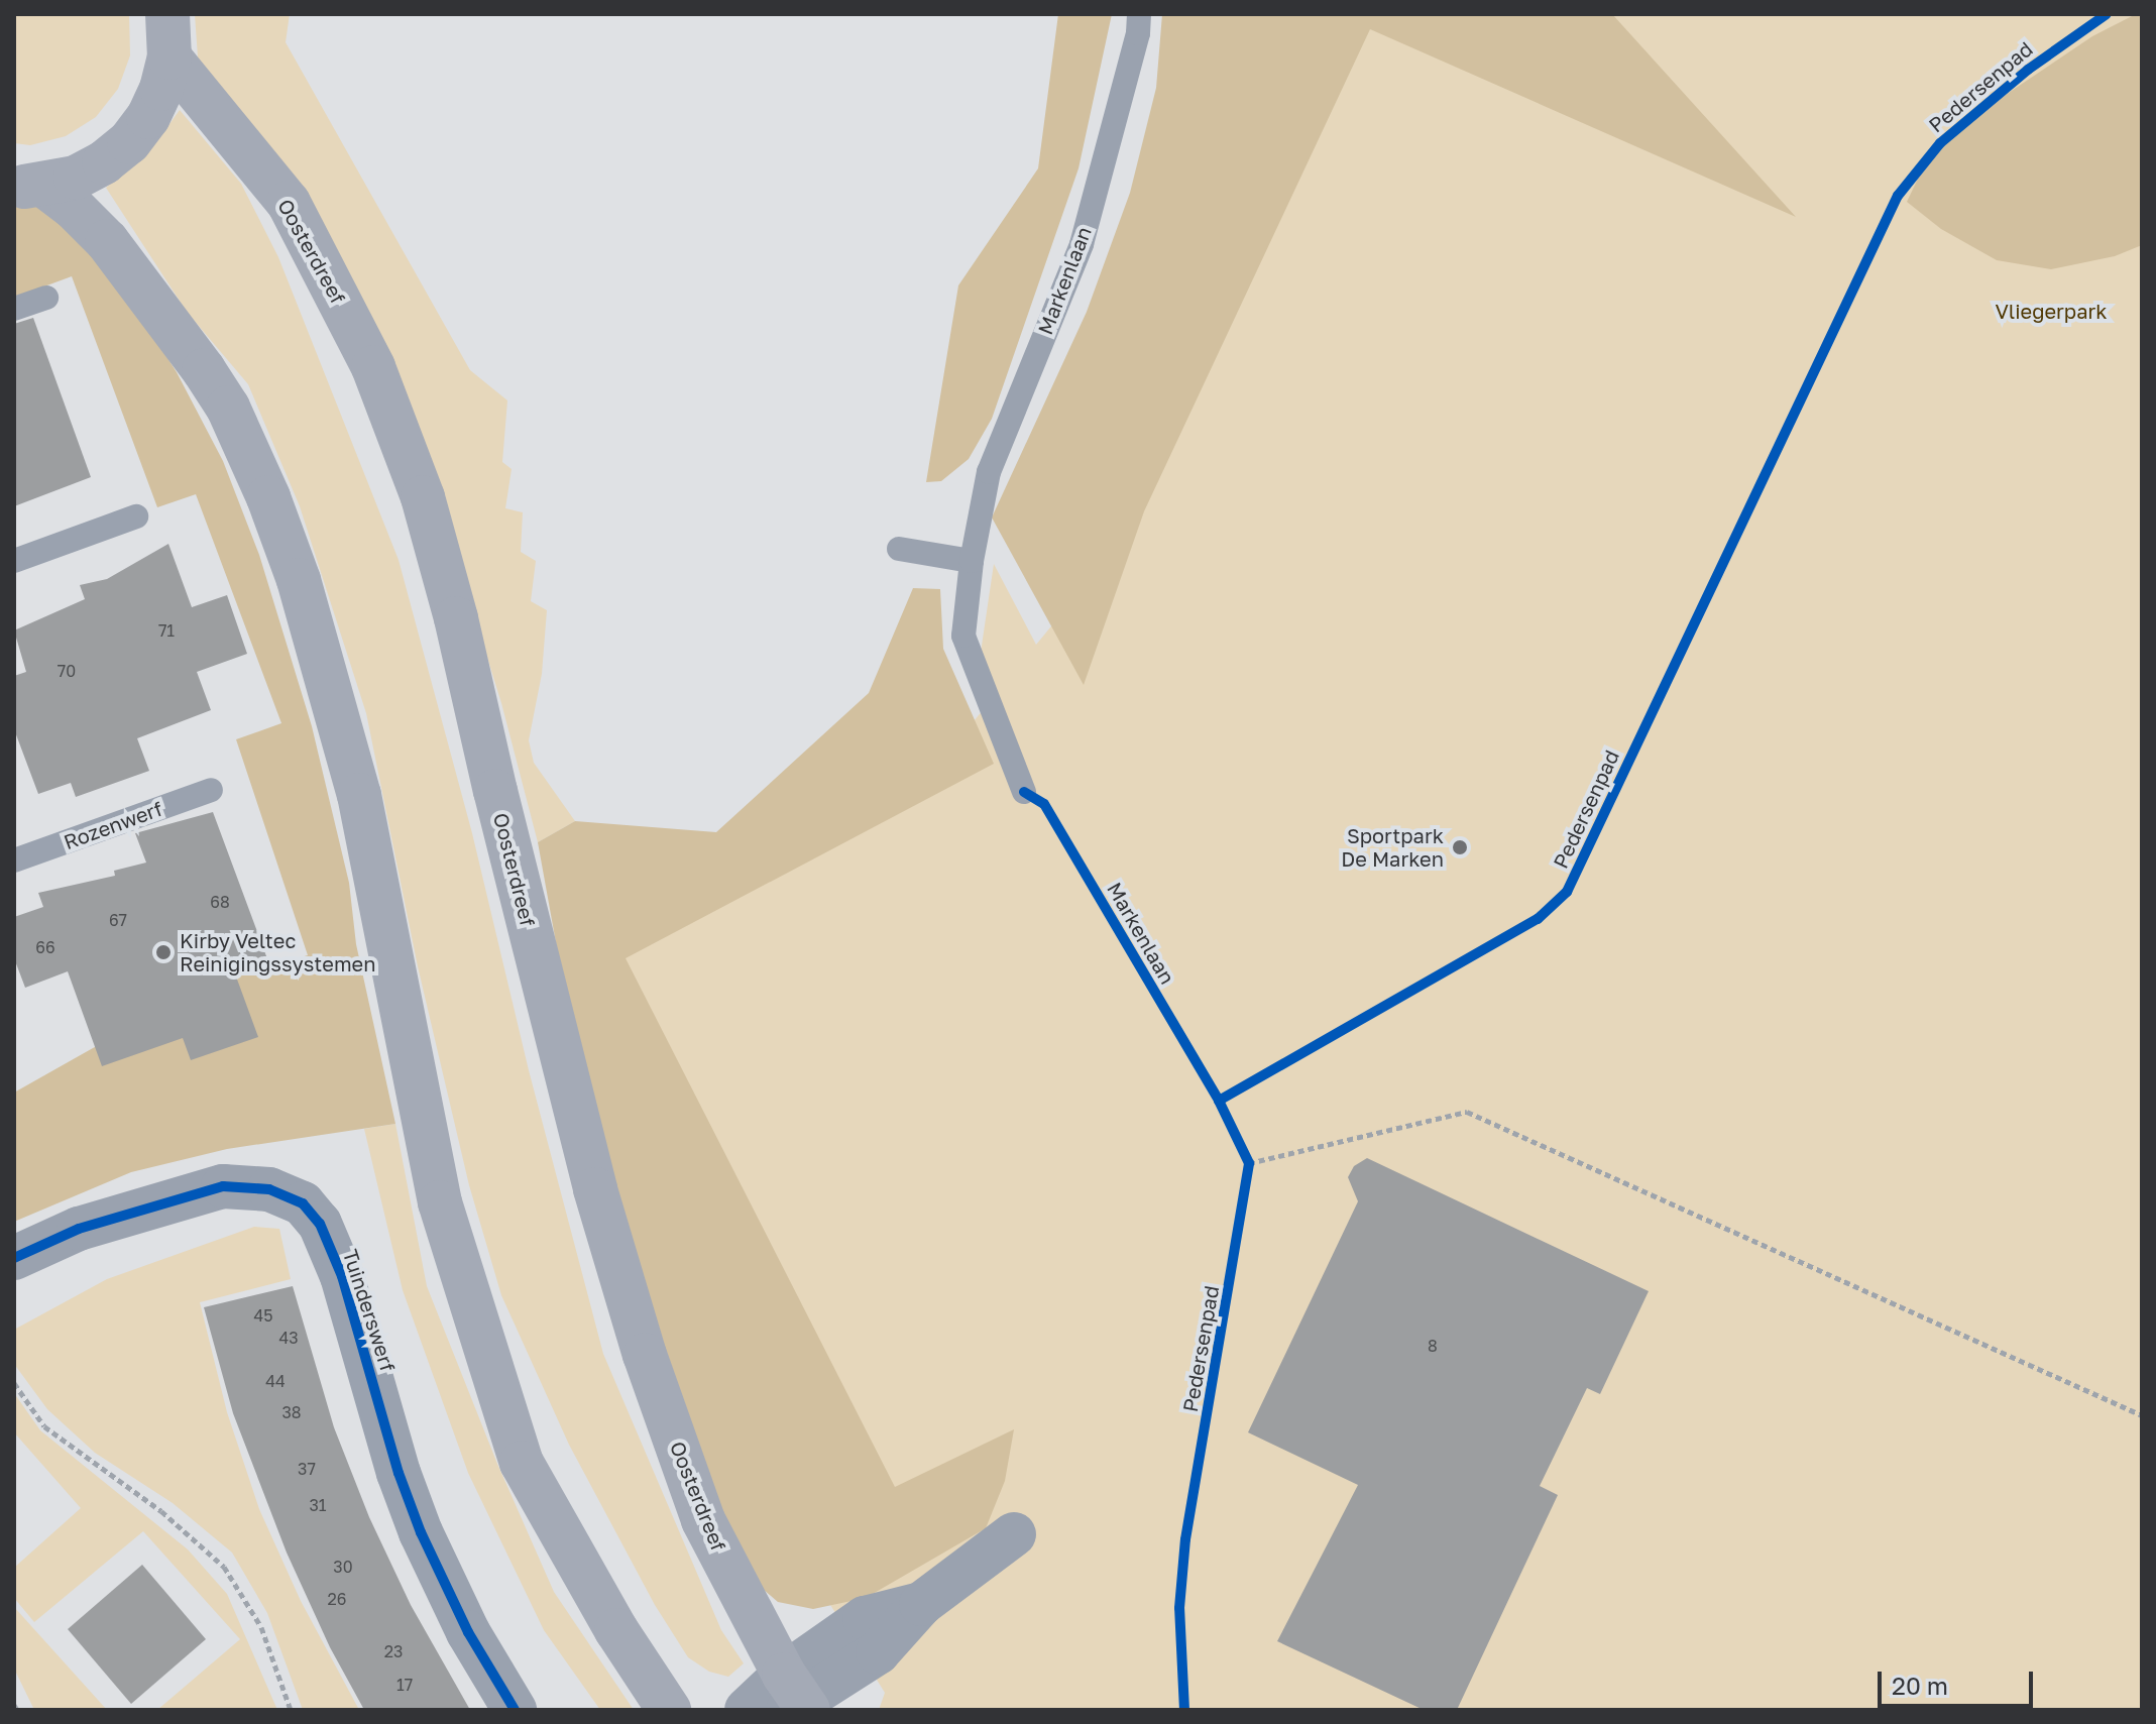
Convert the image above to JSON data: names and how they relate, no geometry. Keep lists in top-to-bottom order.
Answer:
{
  "streets": {
    "main road": ["Oosterdreef"],
    "street": ["Tuinderswerf"],
    "lane": ["Markenlaan", "Rozenwerf"],
    "cycle path": ["Pedersenpad"]
  },
  "parks": ["Vliegerpark"],
  "places": ["Sportpark De Marken", "Kirby Veltec Reinigingssystemen"],
  "house_numbers": [
    "71",
    "70",
    "68",
    "67",
    "66",
    "45",
    "43",
    "8",
    "44",
    "38",
    "37",
    "31",
    "30",
    "26",
    "23",
    "17"
  ],
  "scale_bar": "20 m"
}
